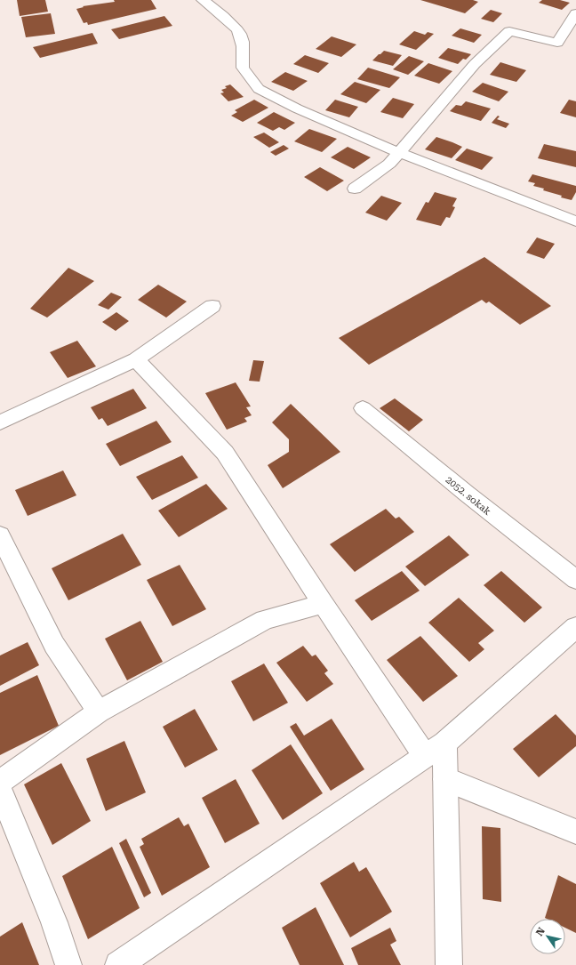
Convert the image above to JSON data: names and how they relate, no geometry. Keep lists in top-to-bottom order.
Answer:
{
  "streets": {
    "street": ["2052. sokak"]
  },
  "north": "top left"
}
